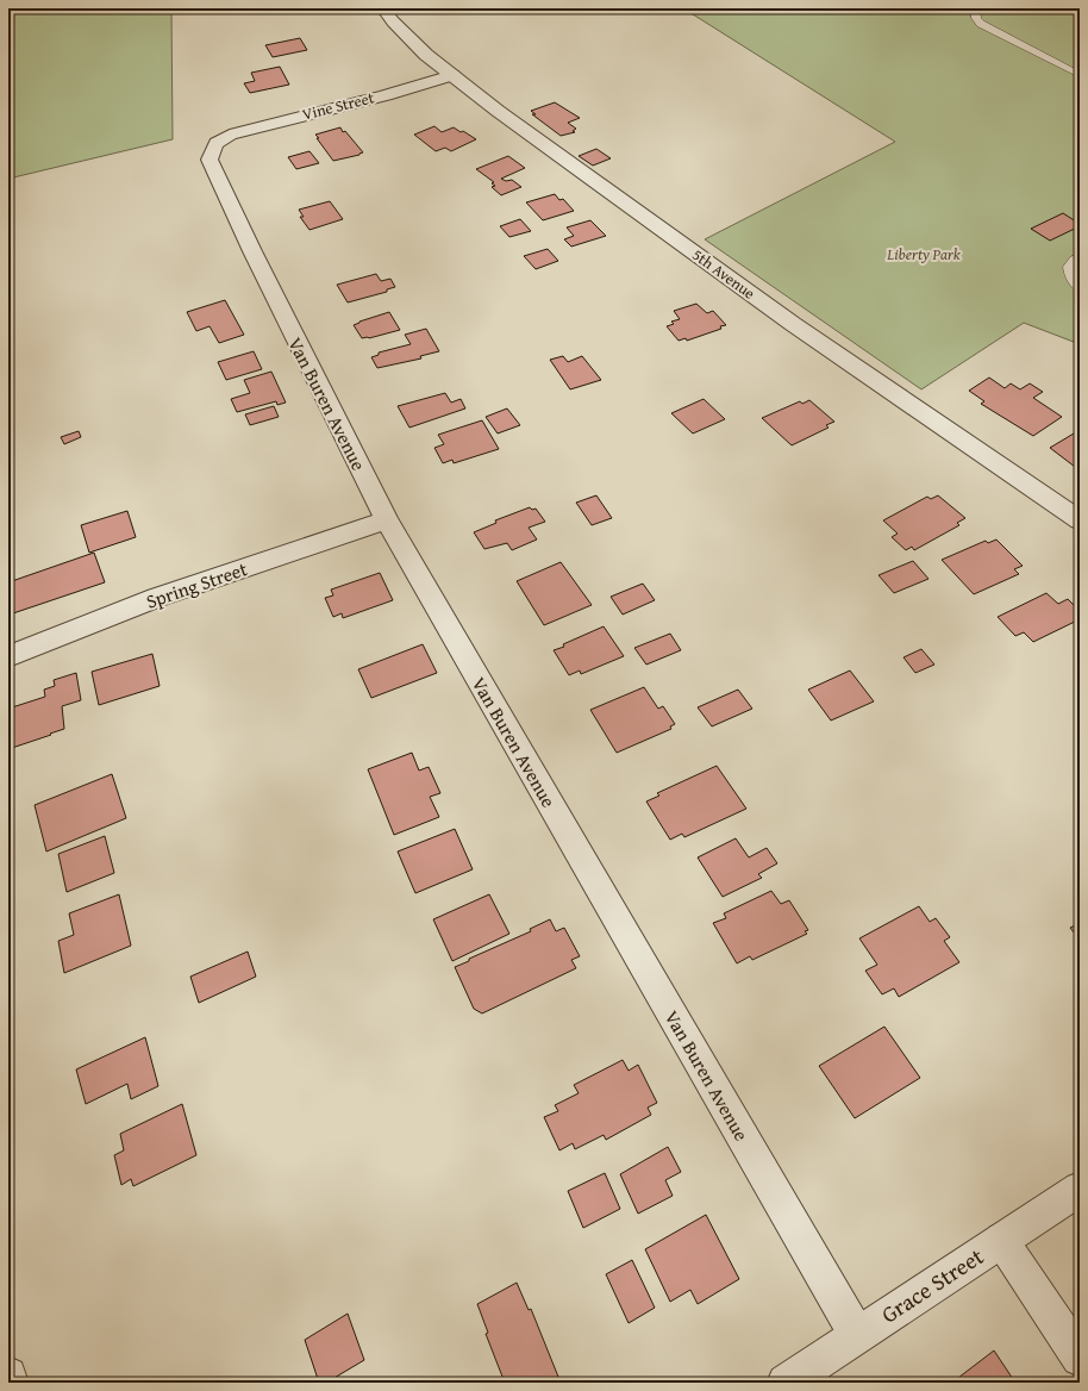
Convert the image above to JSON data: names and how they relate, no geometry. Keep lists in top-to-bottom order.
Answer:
{
  "streets": {
    "street": [
      "Vine Street",
      "5th Avenue",
      "Van Buren Avenue",
      "Spring Street",
      "Grace Street"
    ]
  },
  "crossings": [
    ["Vine Street", "5th Avenue"],
    ["Vine Street", "Van Buren Avenue"],
    ["Van Buren Avenue", "Spring Street"],
    ["Van Buren Avenue", "Grace Street"]
  ],
  "parks": ["Liberty Park"]
}
